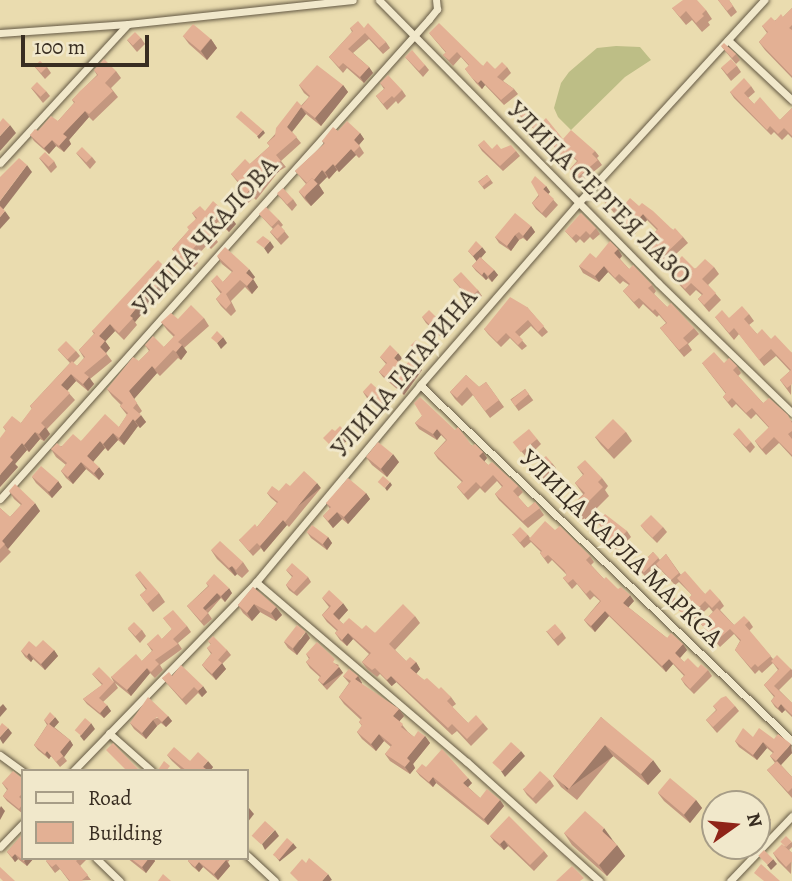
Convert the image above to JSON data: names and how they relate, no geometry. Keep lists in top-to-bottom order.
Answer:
{
  "streets": {
    "street": [
      "УЛИЦА СЕРГЕЯ ЛАЗО",
      "УЛИЦА ЧКАЛОВА",
      "УЛИЦА ГАГАРИНА",
      "УЛИЦА КАРЛА МАРКСА"
    ]
  },
  "crossings": [
    ["УЛИЦА СЕРГЕЯ ЛАЗО", "УЛИЦА ЧКАЛОВА"],
    ["УЛИЦА СЕРГЕЯ ЛАЗО", "УЛИЦА ГАГАРИНА"],
    ["УЛИЦА ГАГАРИНА", "УЛИЦА КАРЛА МАРКСА"]
  ],
  "legend": ["Road", "Building"],
  "scale_bar": "100 m",
  "north": "right"
}
